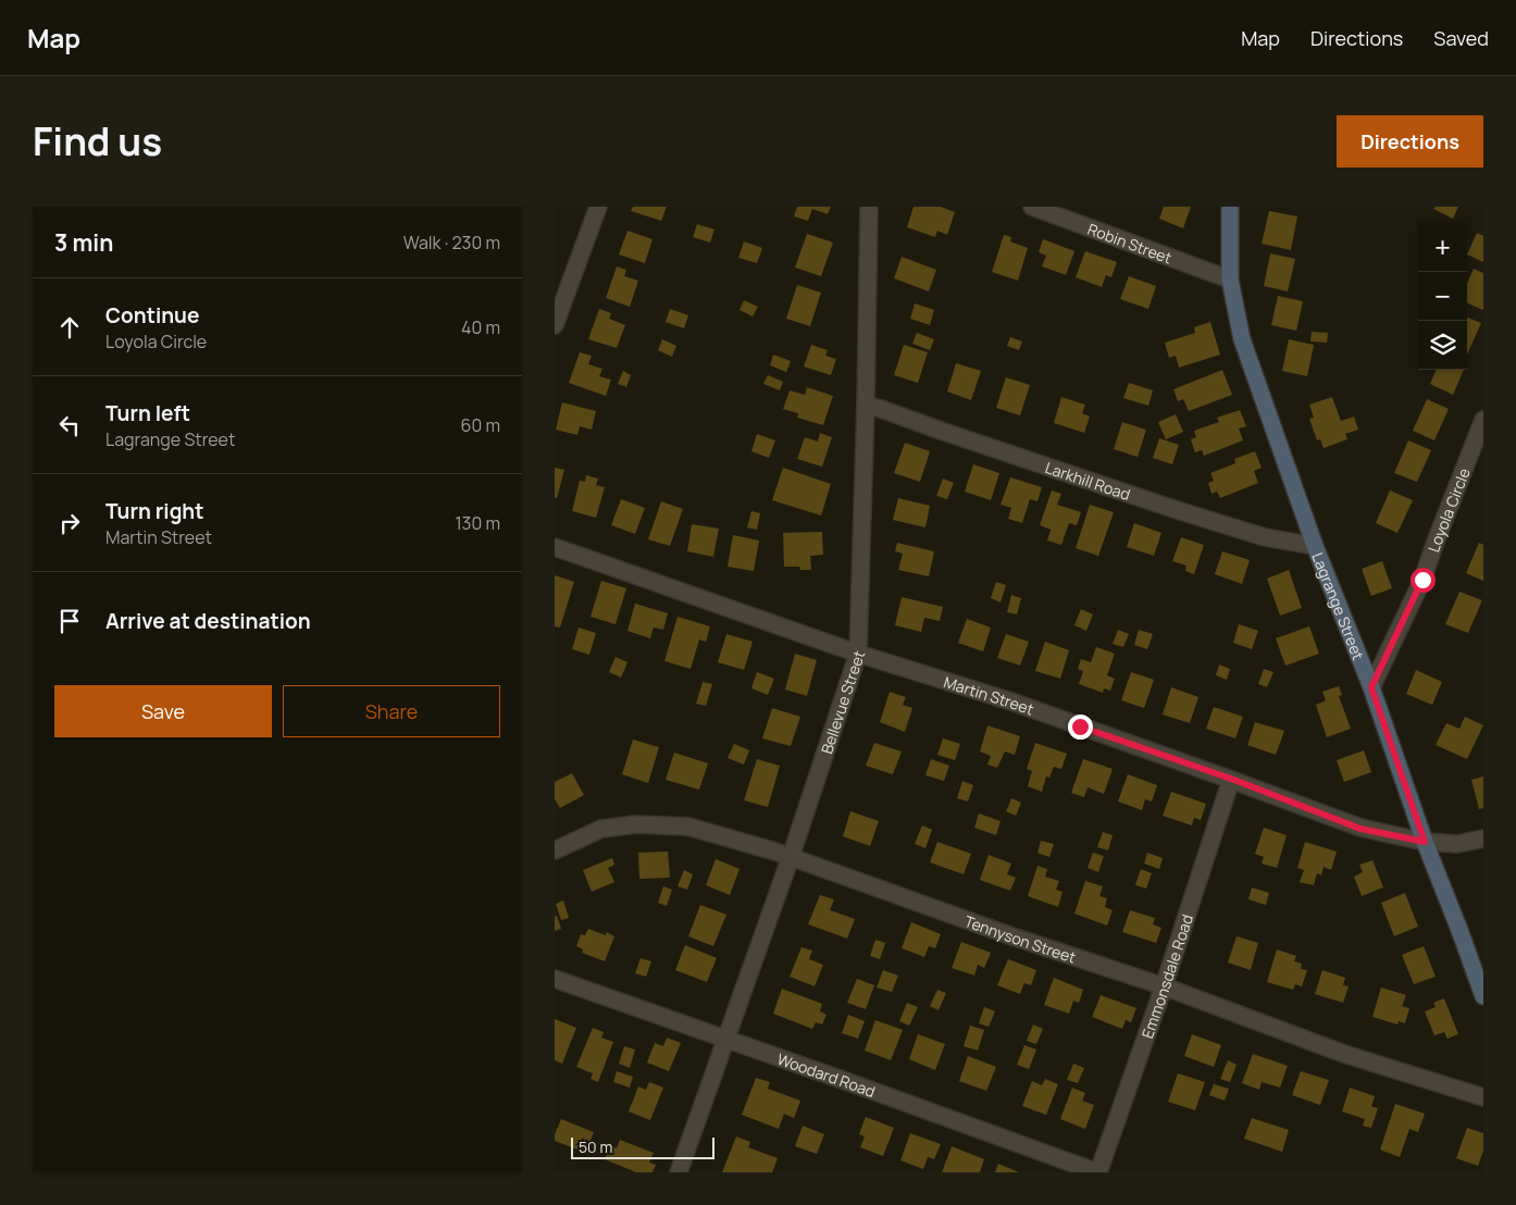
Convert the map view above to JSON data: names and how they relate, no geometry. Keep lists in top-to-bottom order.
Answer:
{
  "streets": {
    "main road": ["Lagrange Street"],
    "street": [
      "Robin Street",
      "Larkhill Road",
      "Loyola Circle",
      "Martin Street",
      "Bellevue Street",
      "Tennyson Street",
      "Emmonsdale Road",
      "Woodard Road"
    ]
  },
  "crossings": [
    ["Robin Street", "Lagrange Street"],
    ["Larkhill Road", "Lagrange Street"],
    ["Larkhill Road", "Bellevue Street"],
    ["Loyola Circle", "Lagrange Street"],
    ["Lagrange Street", "Martin Street"],
    ["Martin Street", "Bellevue Street"],
    ["Martin Street", "Emmonsdale Road"],
    ["Bellevue Street", "Tennyson Street"],
    ["Bellevue Street", "Woodard Road"],
    ["Tennyson Street", "Emmonsdale Road"],
    ["Emmonsdale Road", "Woodard Road"]
  ],
  "scale_bar": "50 m",
  "page": {
    "header": "Map",
    "nav": ["Map", "Directions", "Saved"],
    "title": "Find us",
    "buttons": [
      "Directions",
      ["Save", "Share"]
    ],
    "heading": ["3 min", "Walk · 230 m"],
    "map_buttons": ["+", "−"],
    "list": [
      ["Continue", "Loyola Circle", "40 m"],
      ["Turn left", "Lagrange Street", "60 m"],
      ["Turn right", "Martin Street", "130 m"],
      "Arrive at destination"
    ],
    "scale": "50 m"
  }
}
